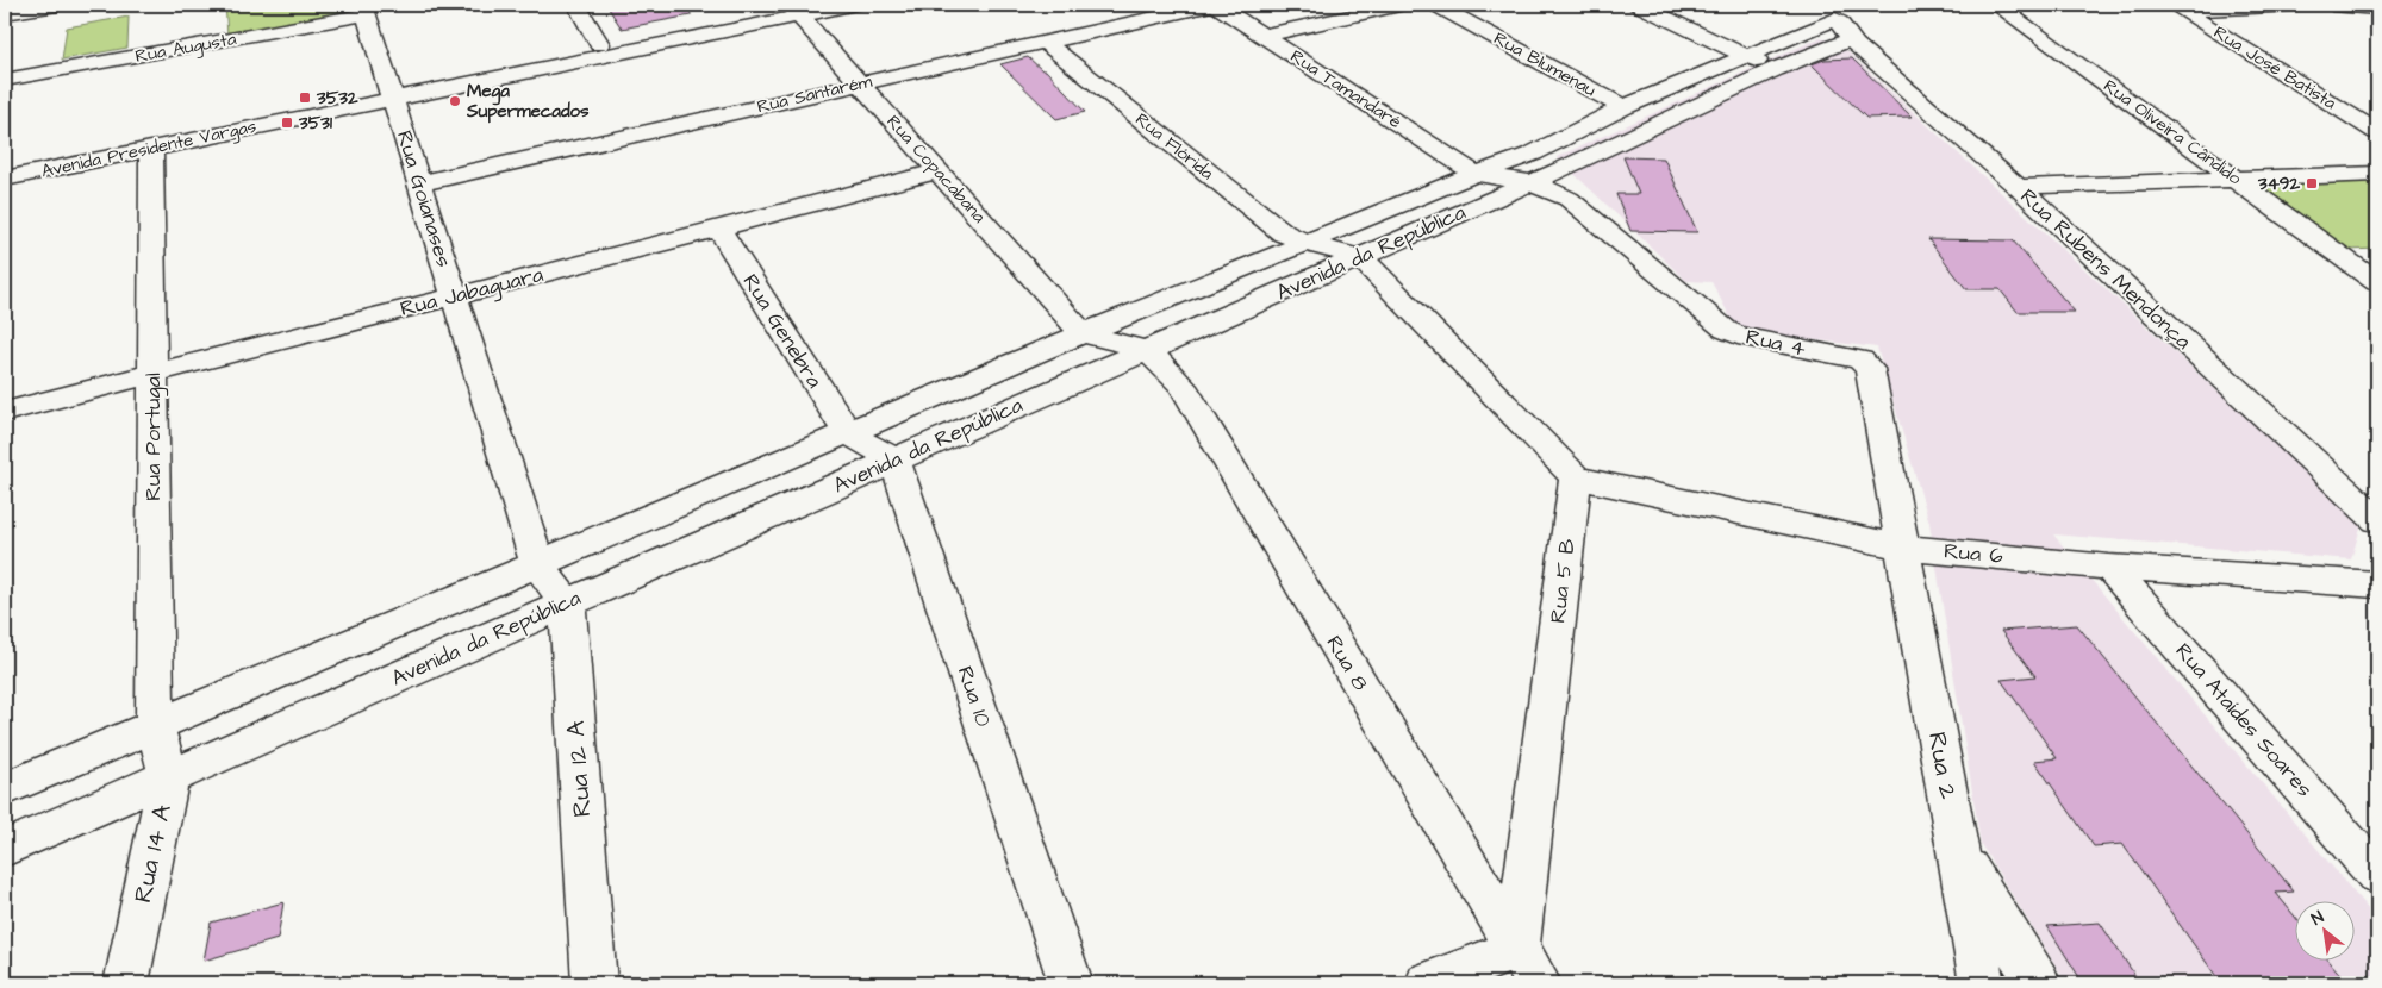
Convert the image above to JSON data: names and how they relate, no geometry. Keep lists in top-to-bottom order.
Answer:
{
  "streets": {
    "street": [
      "Rua Augusta",
      "Rua Blumenau",
      "Rua José Batista",
      "Rua Tamandaré",
      "Rua Santarém",
      "Rua Oliveira Cândido",
      "Rua Flórida",
      "Avenida Presidente Vargas",
      "Rua Copacabana",
      "Rua Goianases",
      "Avenida da República",
      "Rua Rubens Mendonça",
      "Rua Jabaguara",
      "Rua Genebra",
      "Rua 4",
      "Rua Portugal",
      "Rua 6",
      "Rua 5 B",
      "Rua 8",
      "Rua 10",
      "Rua Ataídes Soares",
      "Rua 2",
      "Rua 12 A",
      "Rua 14 A"
    ]
  },
  "crossings": [
    ["Rua Augusta", "Rua Goianases"],
    ["Rua Blumenau", "Avenida da República"],
    ["Rua Tamandaré", "Avenida da República"],
    ["Rua Tamandaré", "Rua 4"],
    ["Rua Santarém", "Rua Flórida"],
    ["Rua Santarém", "Rua Copacabana"],
    ["Rua Santarém", "Rua Goianases"],
    ["Rua Flórida", "Avenida da República"],
    ["Avenida Presidente Vargas", "Rua Copacabana"],
    ["Avenida Presidente Vargas", "Rua Goianases"],
    ["Avenida Presidente Vargas", "Rua Portugal"],
    ["Rua Copacabana", "Avenida da República"],
    ["Rua Copacabana", "Rua Jabaguara"],
    ["Rua Goianases", "Avenida da República"],
    ["Rua Goianases", "Rua Jabaguara"],
    ["Avenida da República", "Rua Rubens Mendonça"],
    ["Avenida da República", "Rua Genebra"],
    ["Avenida da República", "Rua 4"],
    ["Avenida da República", "Rua Portugal"],
    ["Avenida da República", "Rua 8"],
    ["Avenida da República", "Rua 10"],
    ["Avenida da República", "Rua 12 A"],
    ["Avenida da República", "Rua 14 A"],
    ["Rua Jabaguara", "Rua Genebra"],
    ["Rua Jabaguara", "Rua Portugal"],
    ["Rua 4", "Rua 6"],
    ["Rua 4", "Rua 2"],
    ["Rua Portugal", "Rua 14 A"],
    ["Rua 6", "Rua 5 B"],
    ["Rua 6", "Rua Ataídes Soares"],
    ["Rua 6", "Rua 2"],
    ["Rua 5 B", "Rua 8"]
  ],
  "places": {
    "transit": ["3532", "3531", "3492"],
    "other": ["Mega Supermecados"]
  },
  "north": "top left"
}
